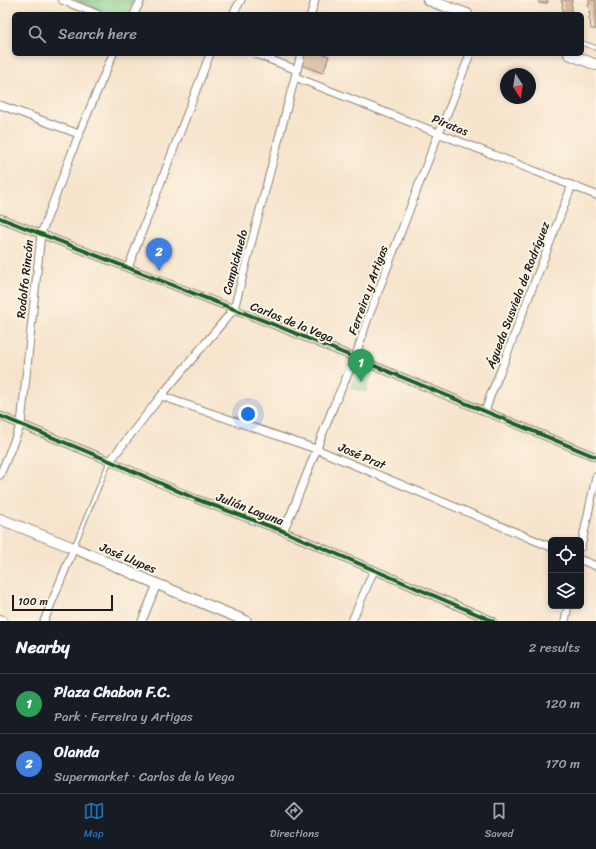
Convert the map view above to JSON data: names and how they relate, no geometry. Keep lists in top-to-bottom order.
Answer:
{
  "streets": {
    "street": [
      "Piratas",
      "Campichuelo",
      "Rodolfo Rincón",
      "Ferreira y Artigas",
      "Águeda Susviela de Rodríguez",
      "Carlos de la Vega",
      "José Prat",
      "Julián Laguna",
      "José Llupes"
    ]
  },
  "crossings": [
    ["Piratas", "Campichuelo"],
    ["Piratas", "Ferreira y Artigas"],
    ["Piratas", "Águeda Susviela de Rodríguez"],
    ["Campichuelo", "Carlos de la Vega"],
    ["Campichuelo", "José Prat"],
    ["Campichuelo", "Julián Laguna"],
    ["Rodolfo Rincón", "Carlos de la Vega"],
    ["Rodolfo Rincón", "Julián Laguna"],
    ["Ferreira y Artigas", "Carlos de la Vega"],
    ["Ferreira y Artigas", "José Prat"],
    ["Ferreira y Artigas", "Julián Laguna"],
    ["Águeda Susviela de Rodríguez", "Carlos de la Vega"]
  ],
  "scale_bar": "100 m",
  "north": "bottom",
  "page": {
    "search": "Search here",
    "pins": ["2", "1"],
    "scale": "100 m",
    "heading": ["Nearby", "2 results"],
    "list": [
      {
        "mark": "1",
        "name": "Plaza Chabon F.C.",
        "note": "Park · Ferreira y Artigas",
        "value": "120 m"
      },
      {
        "mark": "2",
        "name": "Olanda",
        "note": "Supermarket · Carlos de la Vega",
        "value": "170 m"
      }
    ],
    "nav": ["Map", "Directions", "Saved"]
  }
}
